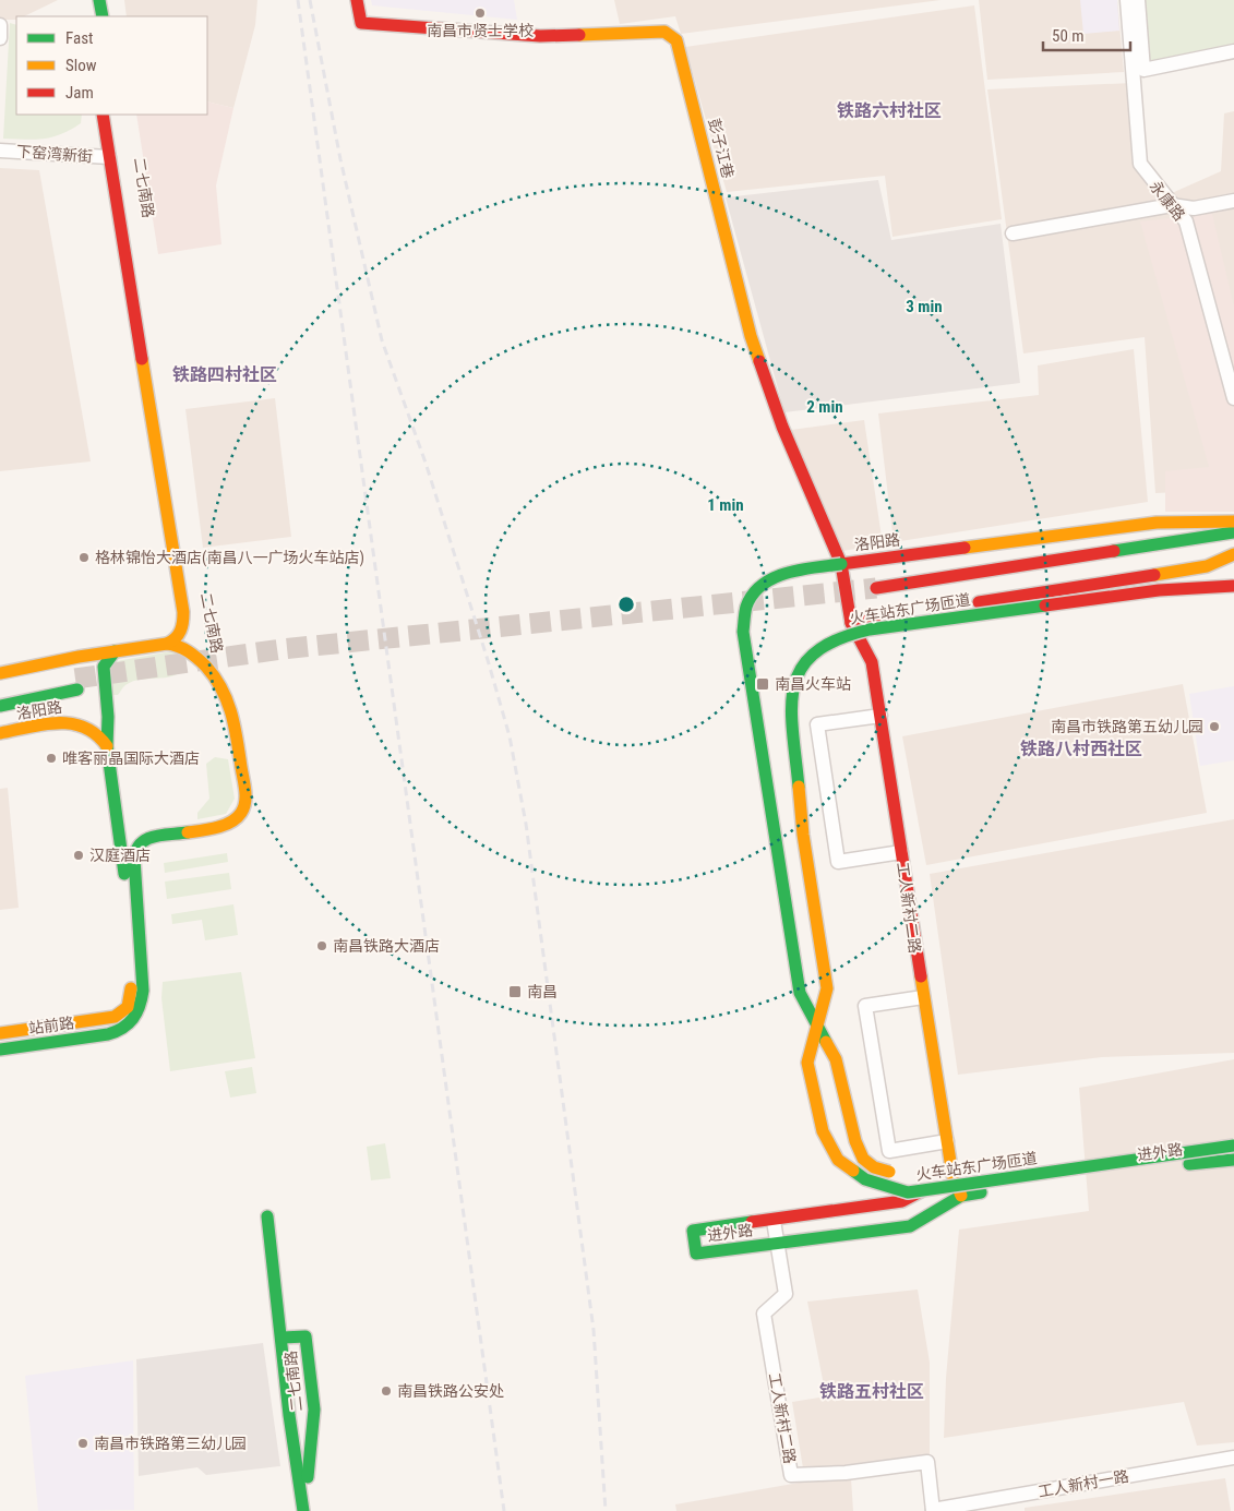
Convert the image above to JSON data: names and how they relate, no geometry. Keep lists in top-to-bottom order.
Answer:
{
  "streets": {
    "main road": [
      "彭子江巷",
      "二七南路",
      "洛阳路",
      "火车站东广场匝道",
      "工人新村二路",
      "站前路",
      "进外路"
    ],
    "street": ["下窑湾新街", "永康路", "工人新村一路"]
  },
  "crossings": [
    ["彭子江巷", "洛阳路"],
    ["彭子江巷", "火车站东广场匝道"],
    ["下窑湾新街", "二七南路"],
    ["二七南路", "站前路"],
    ["洛阳路", "火车站东广场匝道"],
    ["洛阳路", "工人新村二路"],
    ["火车站东广场匝道", "工人新村二路"],
    ["火车站东广场匝道", "进外路"],
    ["工人新村二路", "进外路"],
    ["工人新村二路", "工人新村一路"]
  ],
  "districts": [
    "铁路六村社区",
    "铁路四村社区",
    "铁路八村西社区",
    "铁路五村社区"
  ],
  "places": {
    "other": [
      "南昌市贤士学校",
      "格林锦怡大酒店(南昌八一广场火车站店)",
      "南昌市铁路第五幼儿园",
      "唯客丽晶国际大酒店",
      "汉庭酒店",
      "南昌铁路大酒店",
      "南昌铁路公安处",
      "南昌市铁路第三幼儿园"
    ],
    "transit": ["南昌火车站", "南昌"]
  },
  "legend": ["Fast", "Slow", "Jam"],
  "scale_bar": "50 m",
  "rings": ["3 min", "2 min", "1 min"]
}
